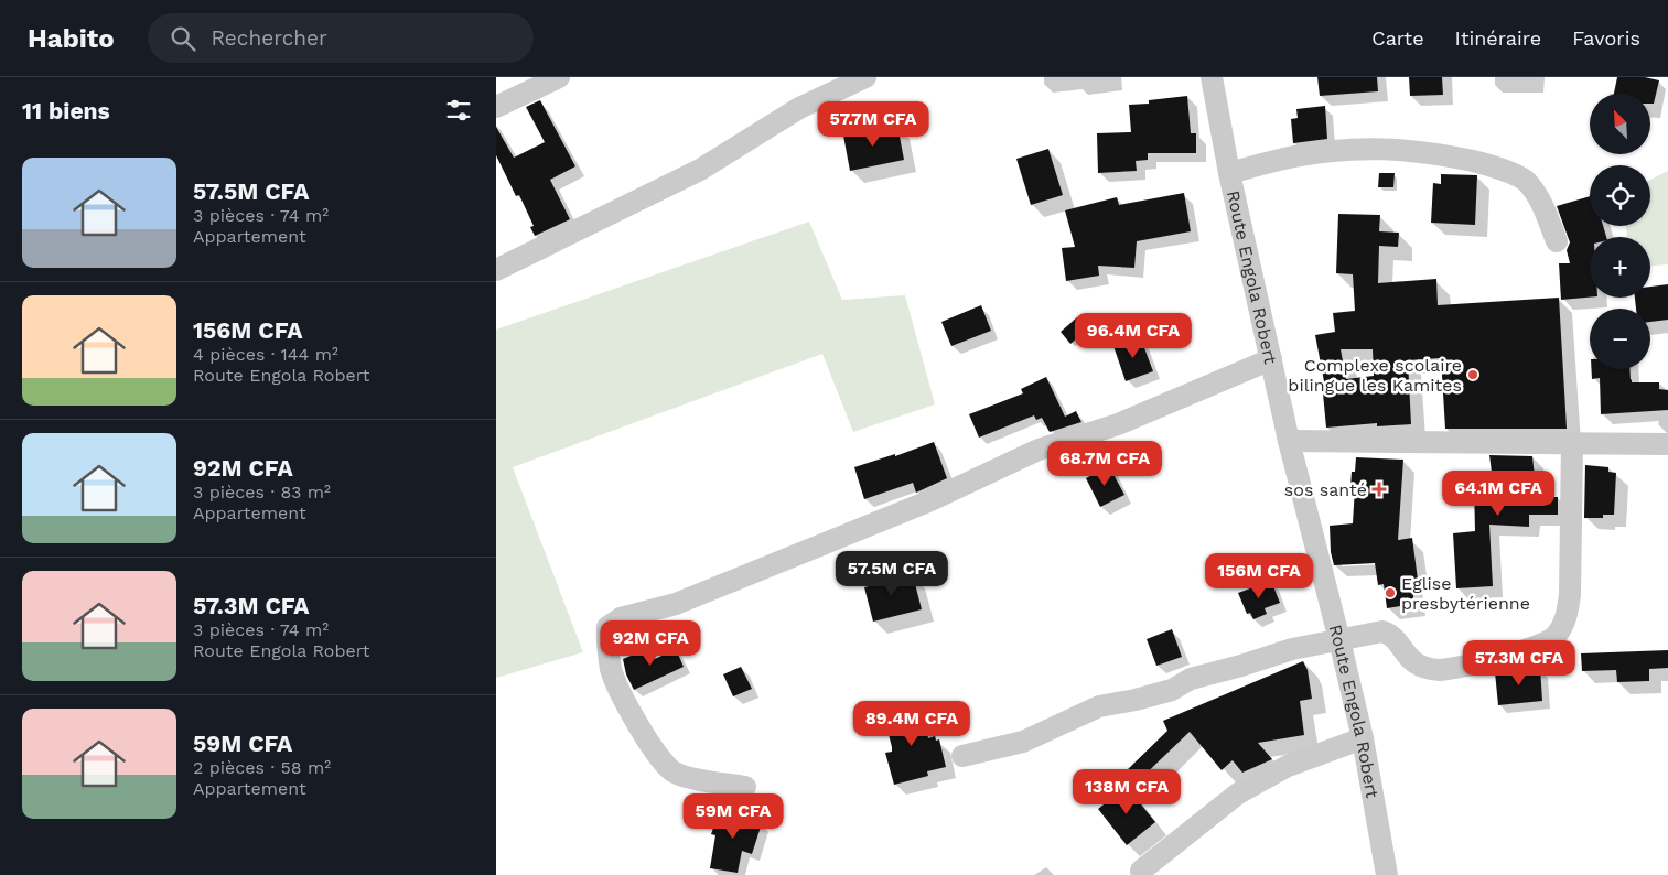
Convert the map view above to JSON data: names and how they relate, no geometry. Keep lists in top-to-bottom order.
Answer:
{
  "streets": {
    "street": ["Route Engola Robert"]
  },
  "places": {
    "other": ["Complexe scolaire bilingue les Kamites", "Eglise presbytérienne"],
    "health": ["sos santé"]
  },
  "north": "top left",
  "page": {
    "header": "Habito",
    "search": "Rechercher",
    "nav": ["Carte", "Itinéraire", "Favoris"],
    "heading": "11 biens",
    "map_buttons": ["+", "−"],
    "price": [
      "57.7M CFA",
      "96.4M CFA",
      "68.7M CFA",
      "64.1M CFA",
      "57.5M CFA",
      "156M CFA",
      "92M CFA",
      "57.3M CFA",
      "89.4M CFA",
      "138M CFA",
      "59M CFA"
    ],
    "list": [
      {
        "name": "57.5M CFA",
        "note": "3 pièces · 74 m² · Appartement"
      },
      {
        "name": "156M CFA",
        "note": "4 pièces · 144 m² · Route Engola Robert"
      },
      {
        "name": "92M CFA",
        "note": "3 pièces · 83 m² · Appartement"
      },
      {
        "name": "57.3M CFA",
        "note": "3 pièces · 74 m² · Route Engola Robert"
      },
      {
        "name": "59M CFA",
        "note": "2 pièces · 58 m² · Appartement"
      }
    ]
  }
}
